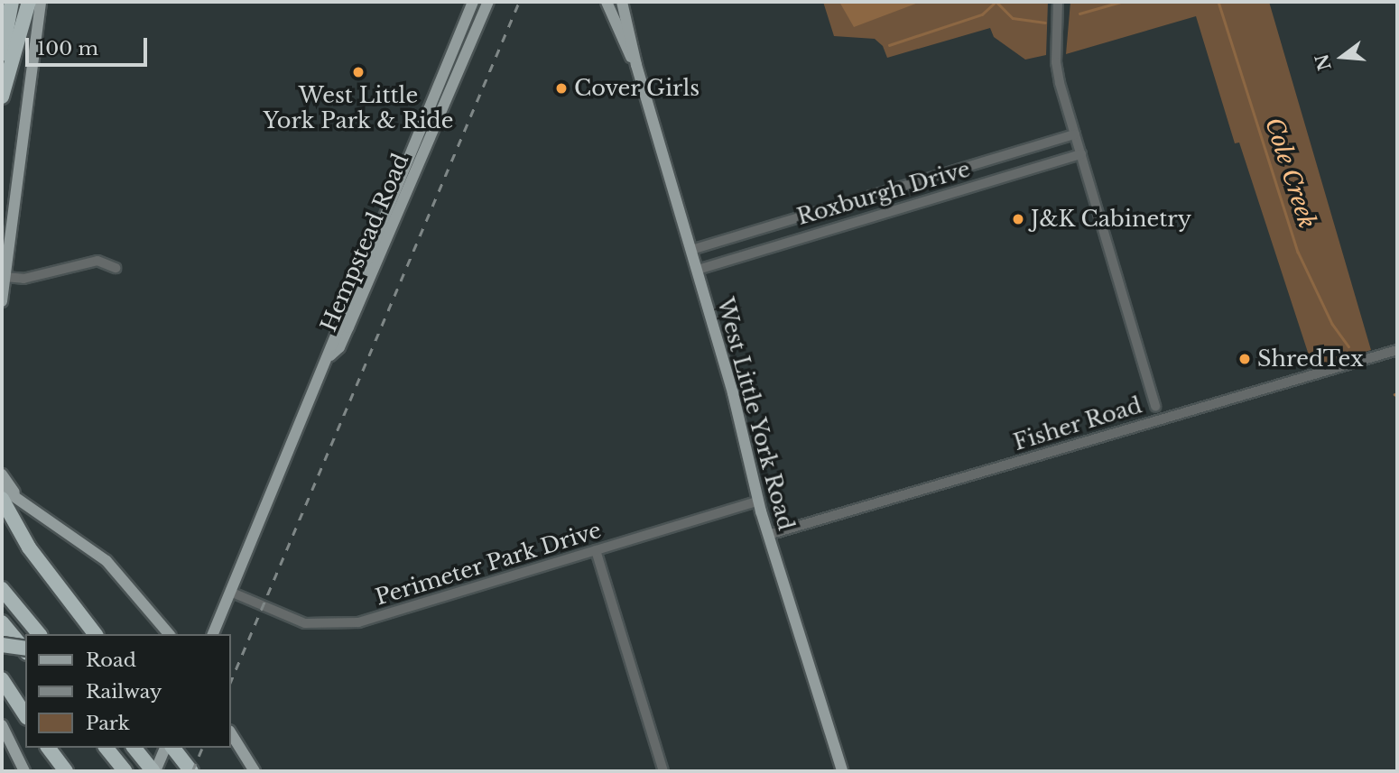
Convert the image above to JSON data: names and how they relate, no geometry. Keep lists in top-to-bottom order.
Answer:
{
  "streets": {
    "main road": ["Hempstead Road", "West Little York Road"],
    "street": ["Roxburgh Drive", "Fisher Road", "Perimeter Park Drive"]
  },
  "crossings": [
    ["Roxburgh Drive", "West Little York Road"],
    ["Hempstead Road", "Perimeter Park Drive"],
    ["West Little York Road", "Fisher Road"],
    ["West Little York Road", "Perimeter Park Drive"]
  ],
  "water": ["Cole Creek"],
  "places": [
    "West Little York Park & Ride",
    "Cover Girls",
    "J&K Cabinetry",
    "ShredTex"
  ],
  "legend": ["Road", "Railway", "Park"],
  "scale_bar": "100 m",
  "north": "left"
}
